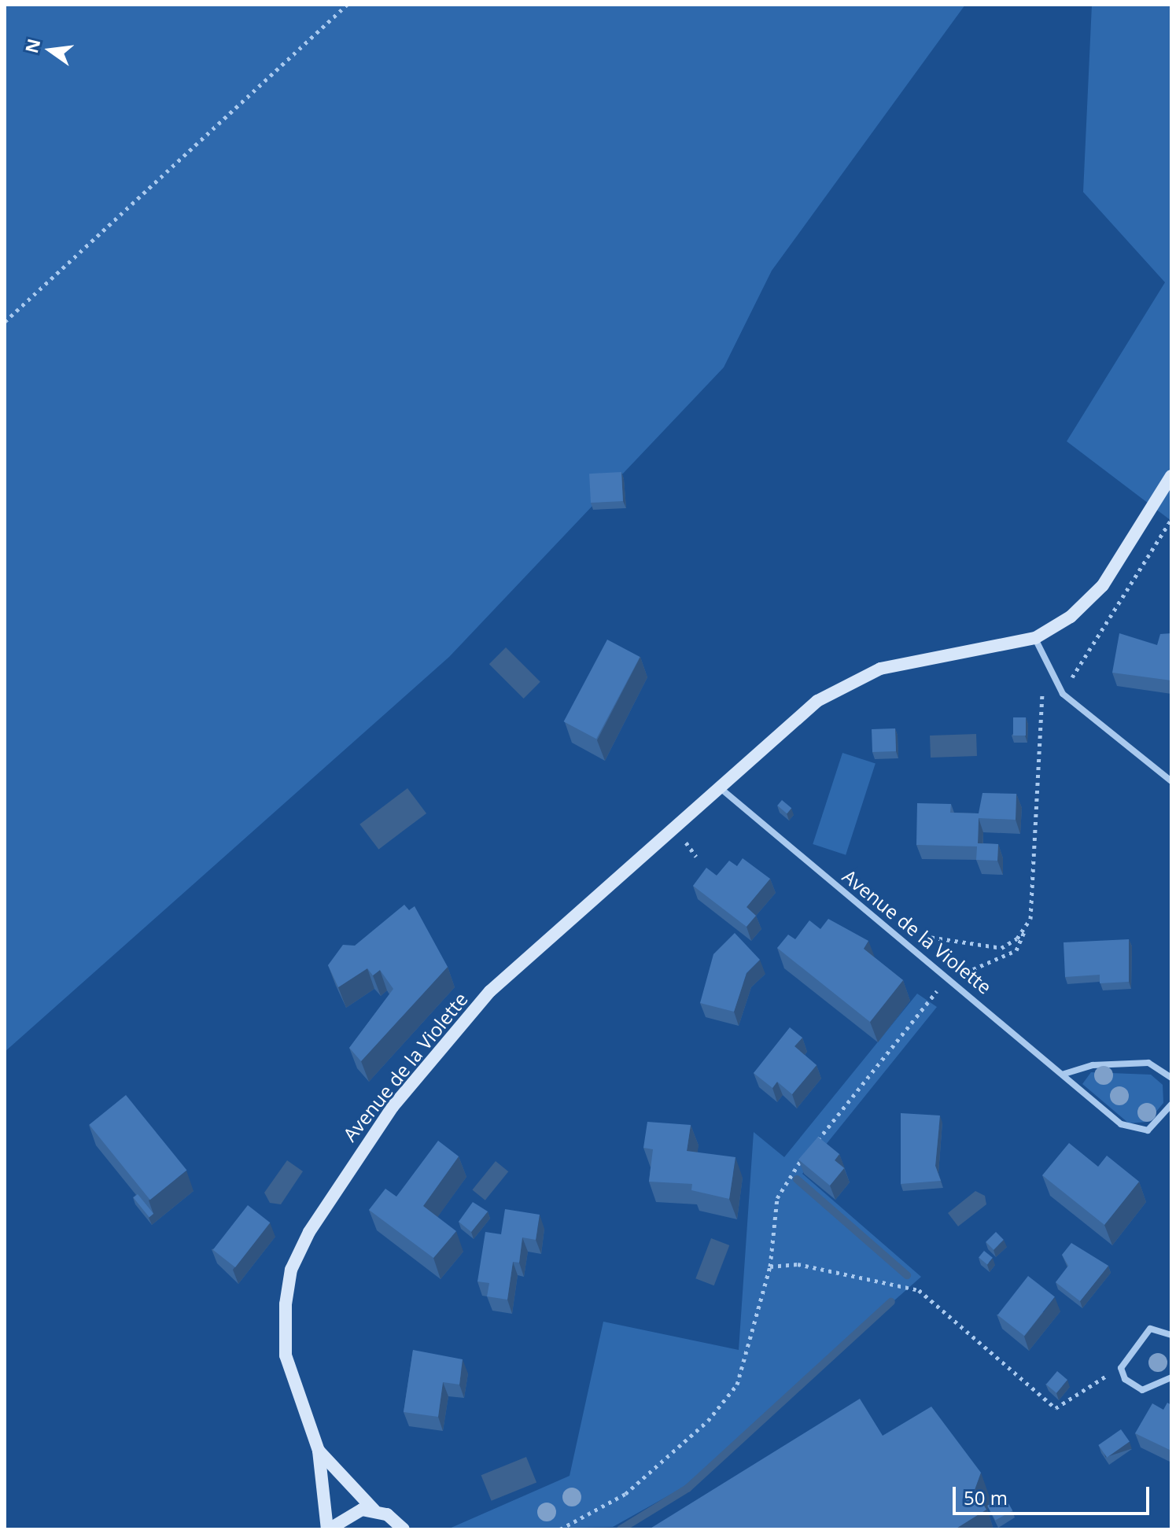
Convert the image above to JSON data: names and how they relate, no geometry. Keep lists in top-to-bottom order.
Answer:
{
  "streets": {
    "street": ["Avenue de la Violette"]
  },
  "scale_bar": "50 m",
  "north": "left"
}
